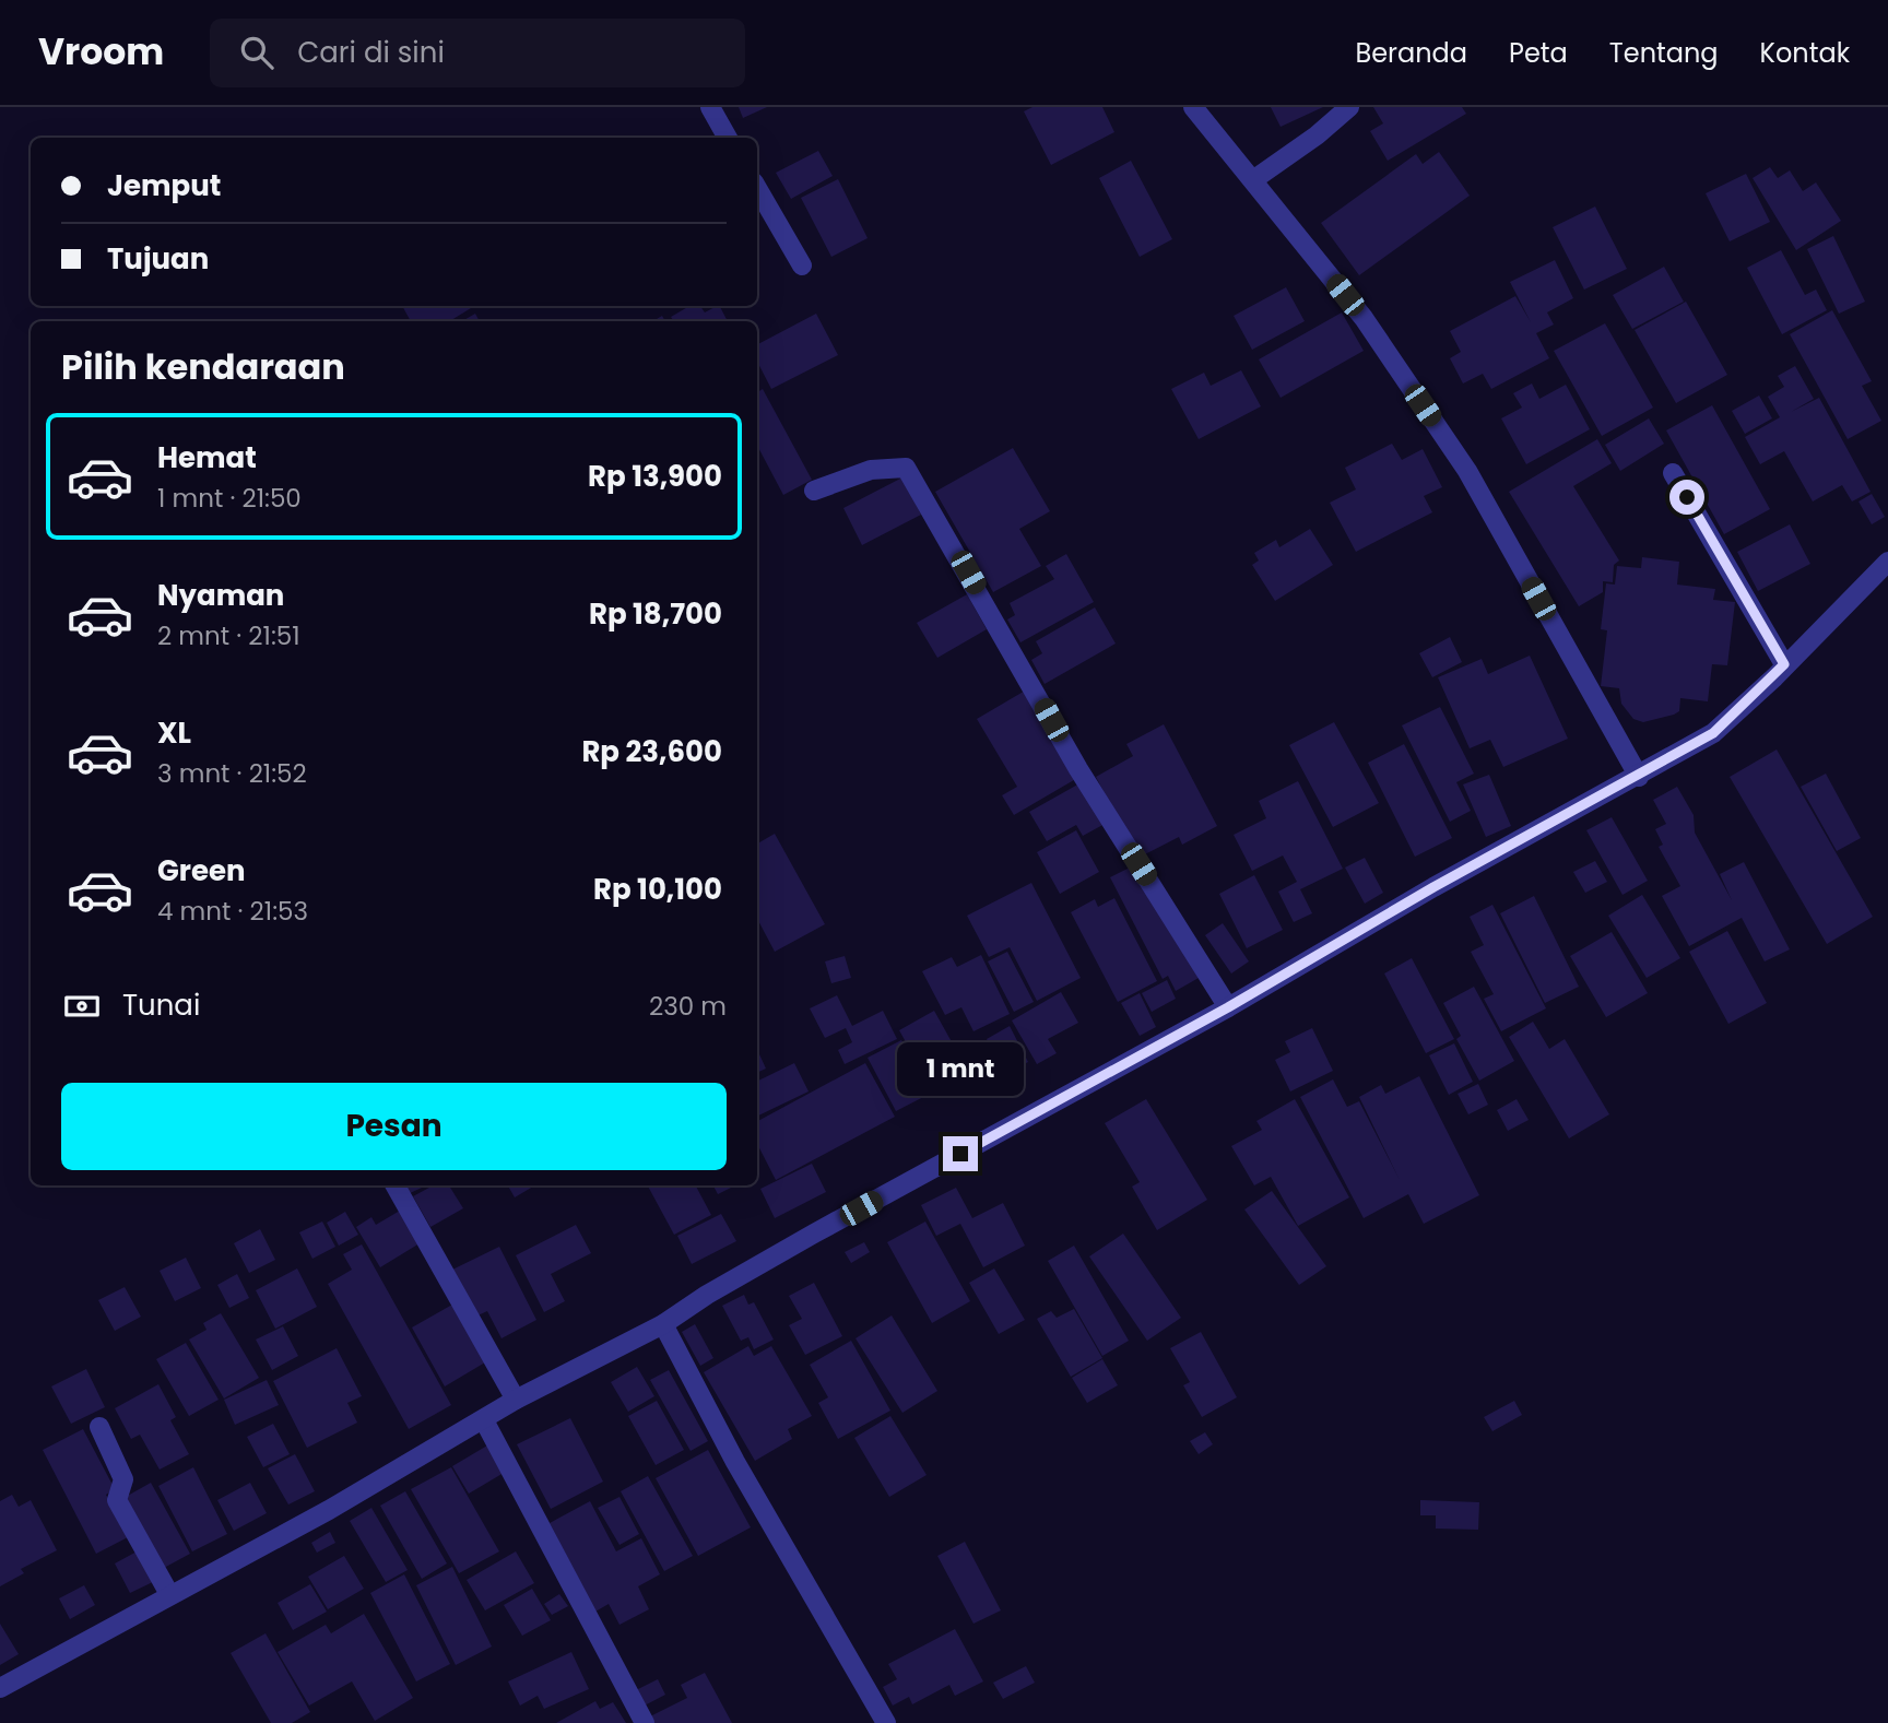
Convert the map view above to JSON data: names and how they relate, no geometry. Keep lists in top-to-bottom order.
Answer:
{
  "page": {
    "header": "Vroom",
    "search": "Cari di sini",
    "nav": [
      "Beranda",
      "Peta",
      "Tentang",
      "Kontak"
    ],
    "banner": ["Jemput", "Tujuan"],
    "heading": "Pilih kendaraan",
    "list": [
      {
        "name": "Hemat",
        "note": "1 mnt · 21:50",
        "value": "Rp 13,900"
      },
      {
        "name": "Nyaman",
        "note": "2 mnt · 21:51",
        "value": "Rp 18,700"
      },
      {
        "name": "XL",
        "note": "3 mnt · 21:52",
        "value": "Rp 23,600"
      },
      {
        "name": "Green",
        "note": "4 mnt · 21:53",
        "value": "Rp 10,100"
      }
    ],
    "pay": ["Tunai", "230 m"],
    "bubble": "1 mnt",
    "buttons": "Pesan"
  }
}
